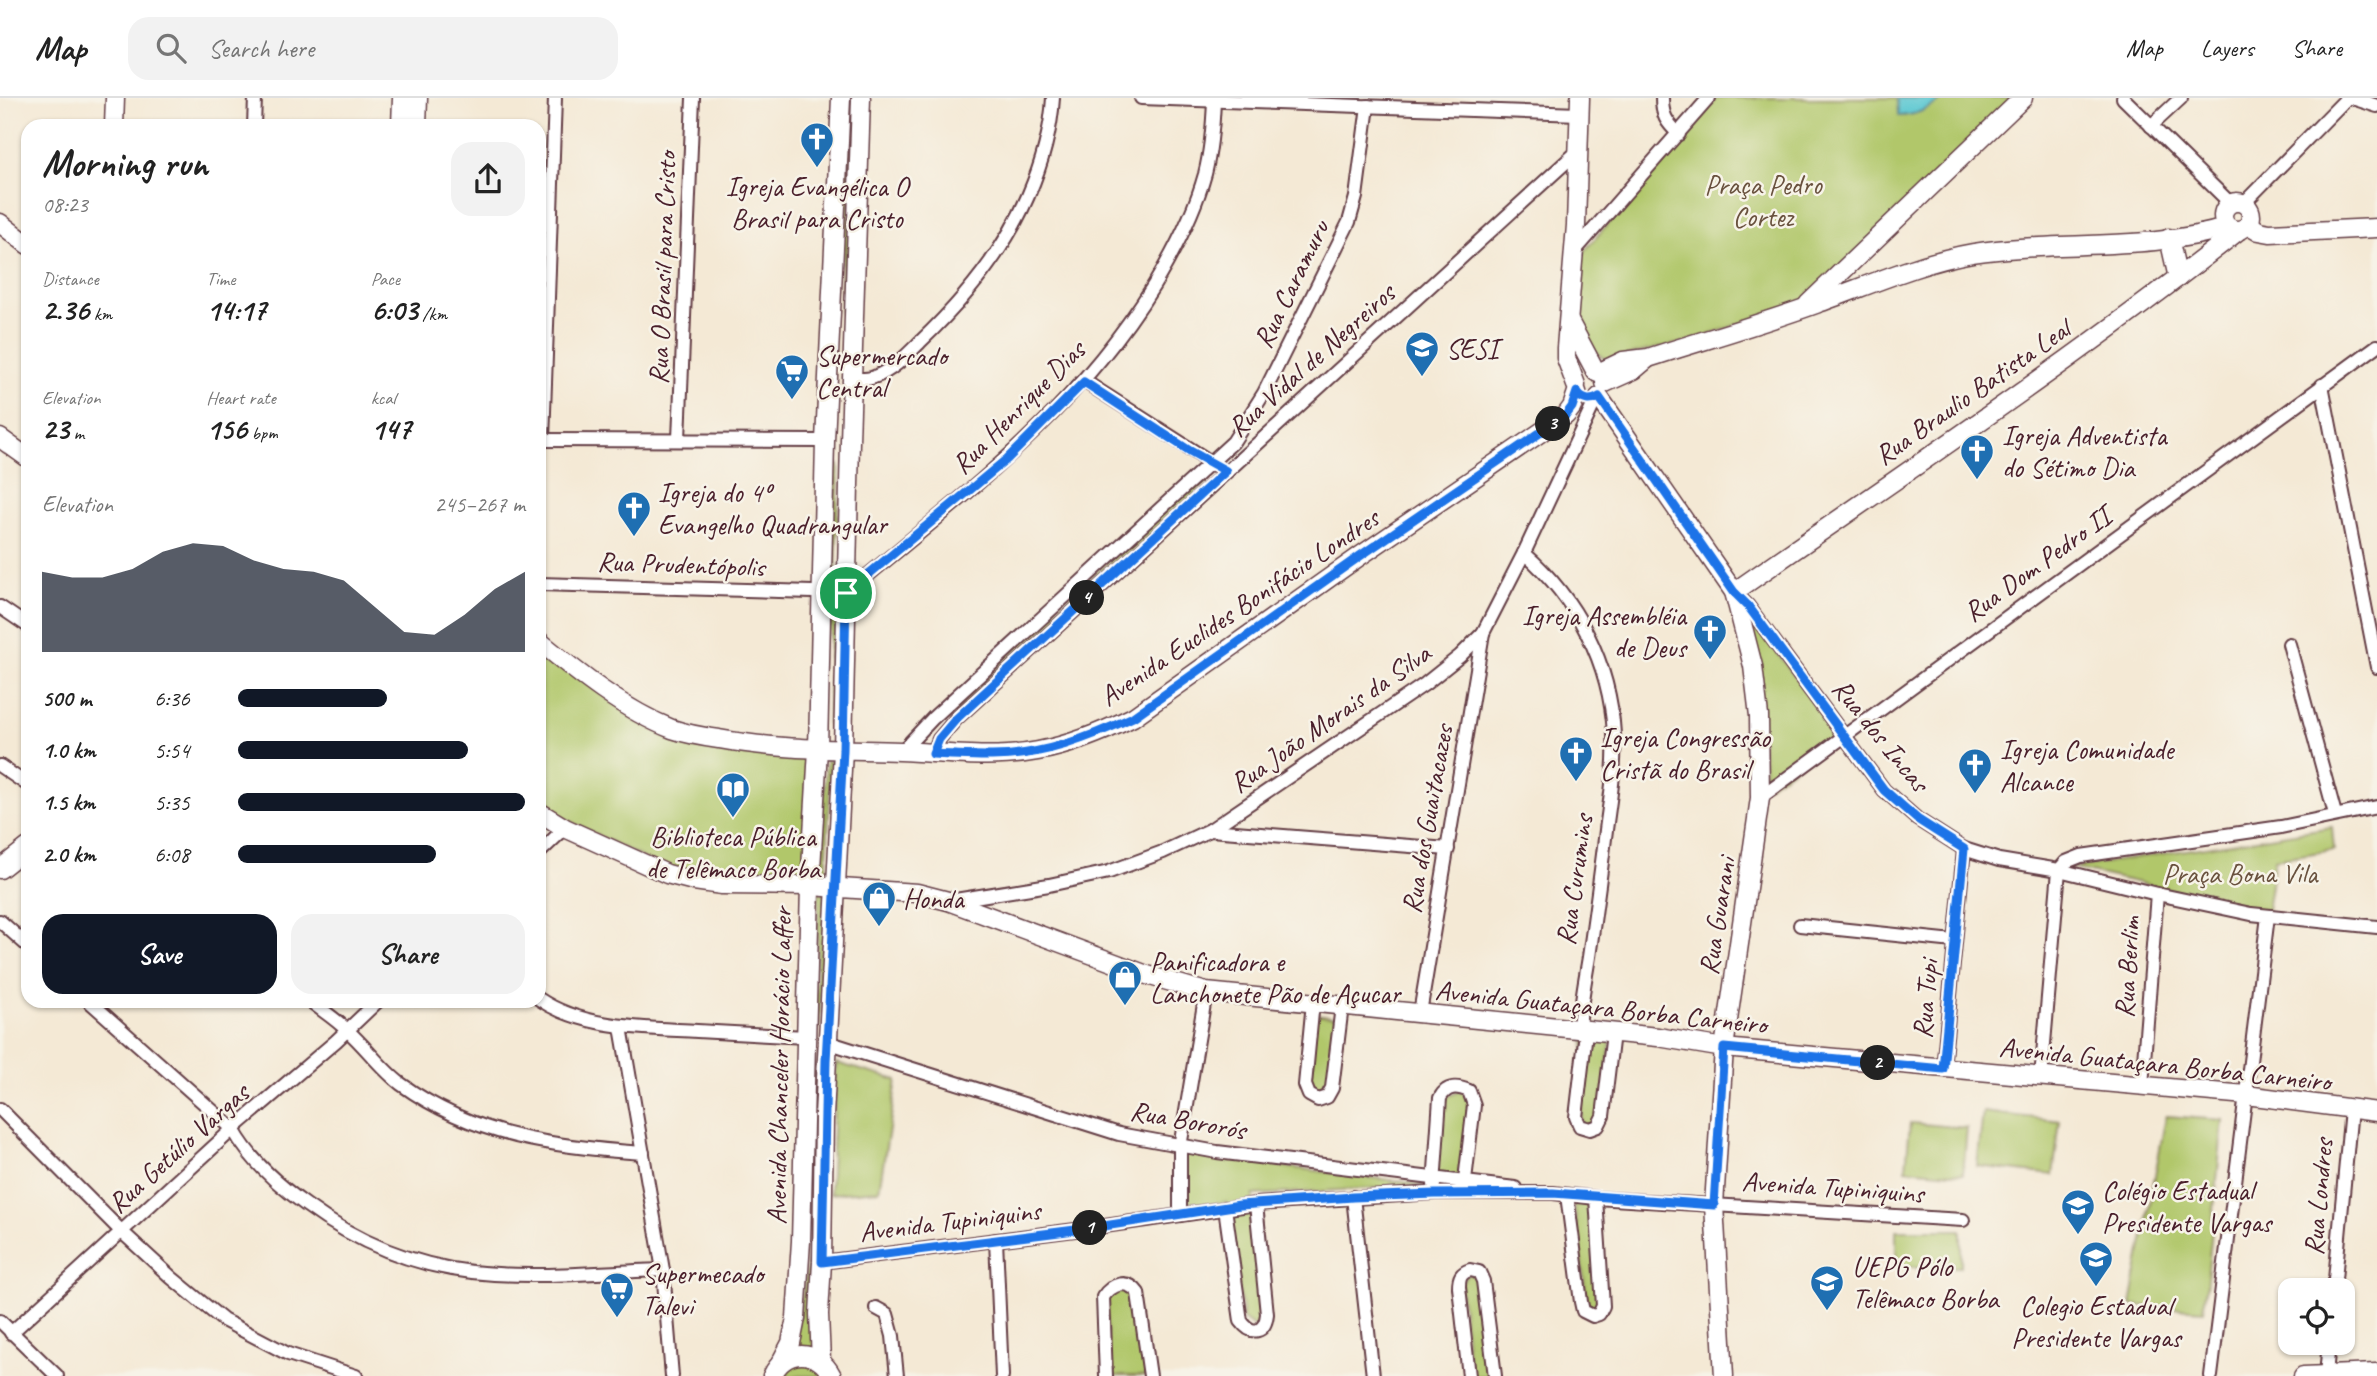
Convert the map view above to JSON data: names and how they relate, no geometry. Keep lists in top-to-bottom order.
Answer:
{
  "streets": {
    "street": [
      "Rua O Brasil para Cristo",
      "Rua Caramuru",
      "Rua Vidal de Negreiros",
      "Rua Braulio Batista Leal",
      "Rua Henrique Dias",
      "Rua Prudentópolis",
      "Rua Dom Pedro II",
      "Avenida Euclides Bonifácio Londres",
      "Rua João Morais da Silva",
      "Rua dos Incas",
      "Rua dos Guaitacazes",
      "Rua Curumins",
      "Rua Guarani",
      "Rua Berlim",
      "Rua Tupi",
      "Avenida Guataçara Borba Carneiro",
      "Avenida Chanceler Horácio Laffer",
      "Rua Bororós",
      "Rua Getúlio Vargas",
      "Avenida Tupiniquins",
      "Rua Londres"
    ]
  },
  "crossings": [
    ["Rua Caramuru", "Rua Vidal de Negreiros"],
    ["Rua Vidal de Negreiros", "Avenida Euclides Bonifácio Londres"],
    ["Rua Braulio Batista Leal", "Rua dos Incas"],
    ["Rua Braulio Batista Leal", "Rua Guarani"],
    ["Rua Henrique Dias", "Rua Prudentópolis"],
    ["Rua Henrique Dias", "Avenida Chanceler Horácio Laffer"],
    ["Rua Prudentópolis", "Avenida Chanceler Horácio Laffer"],
    ["Rua Dom Pedro II", "Rua dos Incas"],
    ["Rua Dom Pedro II", "Rua Guarani"],
    ["Avenida Euclides Bonifácio Londres", "Avenida Chanceler Horácio Laffer"],
    ["Rua João Morais da Silva", "Rua dos Incas"],
    ["Rua João Morais da Silva", "Rua dos Guaitacazes"],
    ["Rua João Morais da Silva", "Rua Curumins"],
    ["Rua João Morais da Silva", "Avenida Guataçara Borba Carneiro"],
    ["Rua dos Incas", "Rua Guarani"],
    ["Rua dos Incas", "Rua Berlim"],
    ["Rua dos Incas", "Rua Tupi"],
    ["Rua dos Guaitacazes", "Avenida Guataçara Borba Carneiro"],
    ["Rua Curumins", "Avenida Guataçara Borba Carneiro"],
    ["Rua Guarani", "Avenida Guataçara Borba Carneiro"],
    ["Rua Guarani", "Avenida Tupiniquins"],
    ["Rua Berlim", "Avenida Guataçara Borba Carneiro"],
    ["Rua Tupi", "Avenida Guataçara Borba Carneiro"],
    ["Avenida Guataçara Borba Carneiro", "Avenida Chanceler Horácio Laffer"],
    ["Avenida Guataçara Borba Carneiro", "Rua Londres"],
    ["Avenida Chanceler Horácio Laffer", "Rua Bororós"],
    ["Avenida Chanceler Horácio Laffer", "Avenida Tupiniquins"],
    ["Rua Bororós", "Avenida Tupiniquins"]
  ],
  "parks": ["Praça Pedro Cortez", "Praça Bona Vila"],
  "places": {
    "church": [
      "Igreja Evangélica O Brasil para Cristo",
      "Igreja Adventista do Sétimo Dia",
      "Igreja do 4º Evangelho Quadrangular",
      "Igreja Assembléia de Deus",
      "Igreja Congressão Cristã do Brasil",
      "Igreja Comunidade Alcance"
    ],
    "school or university": [
      "SESI",
      "Colégio Estadual Presidente Vargas",
      "Colegio Estadual Presidente Vargas",
      "UEPG Pólo Telêmaco Borba"
    ],
    "supermarket": ["Supermercado Central", "Supermecado Talevi"],
    "library": ["Biblioteca Pública de Telêmaco Borba"],
    "shop": ["Honda", "Panificadora e Lanchonete Pão de Açucar"]
  },
  "page": {
    "header": "Map",
    "search": "Search here",
    "nav": ["Map", "Layers", "Share"],
    "heading": ["Morning run", "08:23"],
    "stats": [
      ["Distance", "2.36 km"],
      ["Time", "14:17"],
      ["Pace", "6:03 /km"],
      ["Elevation", "23 m"],
      ["Heart rate", "156 bpm"],
      ["kcal", "147"]
    ],
    "pins": [
      "3",
      "4",
      "2",
      "1"
    ],
    "chart": ["Elevation", "245–267 m"],
    "list": [
      {
        "name": "500 m",
        "note": "6:36"
      },
      {
        "name": "1.0 km",
        "note": "5:54"
      },
      {
        "name": "1.5 km",
        "note": "5:35"
      },
      {
        "name": "2.0 km",
        "note": "6:08"
      }
    ],
    "buttons": ["Save", "Share"]
  }
}
